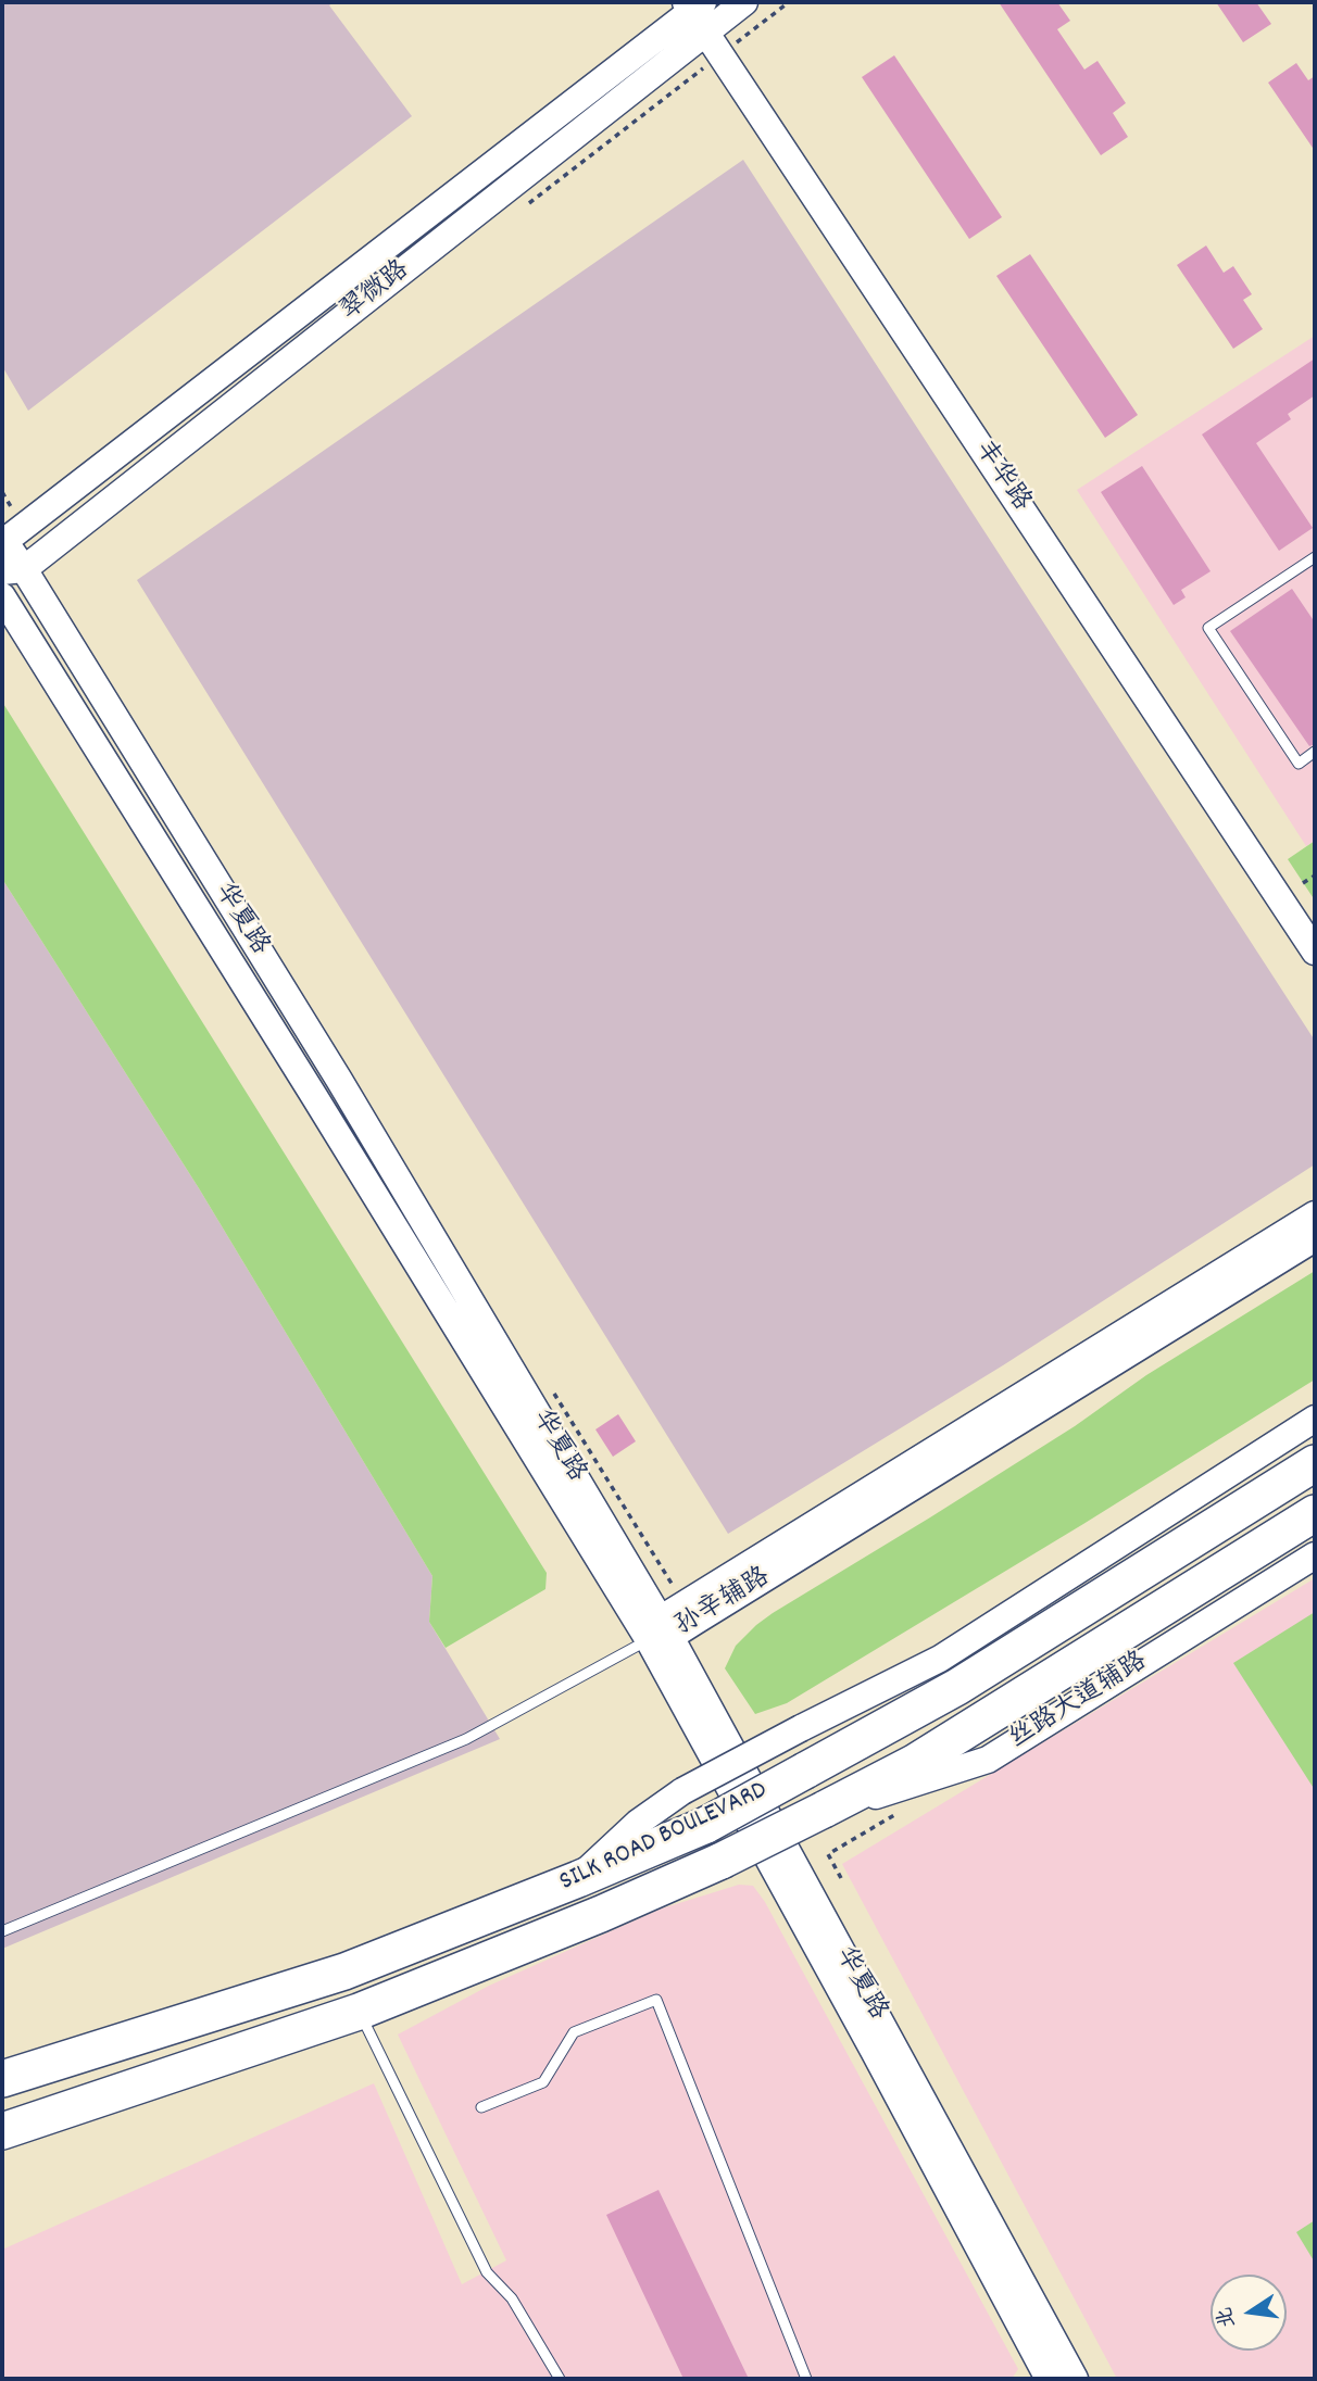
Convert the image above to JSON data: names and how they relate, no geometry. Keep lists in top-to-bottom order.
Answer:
{
  "streets": {
    "highway": ["SILK ROAD BOULEVARD"],
    "street": [
      "翠微路",
      "丰华路",
      "华夏路",
      "孙辛辅路",
      "丝路大道辅路"
    ]
  },
  "crossings": [
    ["翠微路", "丰华路"],
    ["翠微路", "华夏路"],
    ["华夏路", "孙辛辅路"],
    ["丝路大道辅路", "SILK ROAD BOULEVARD"]
  ],
  "north": "left"
}
